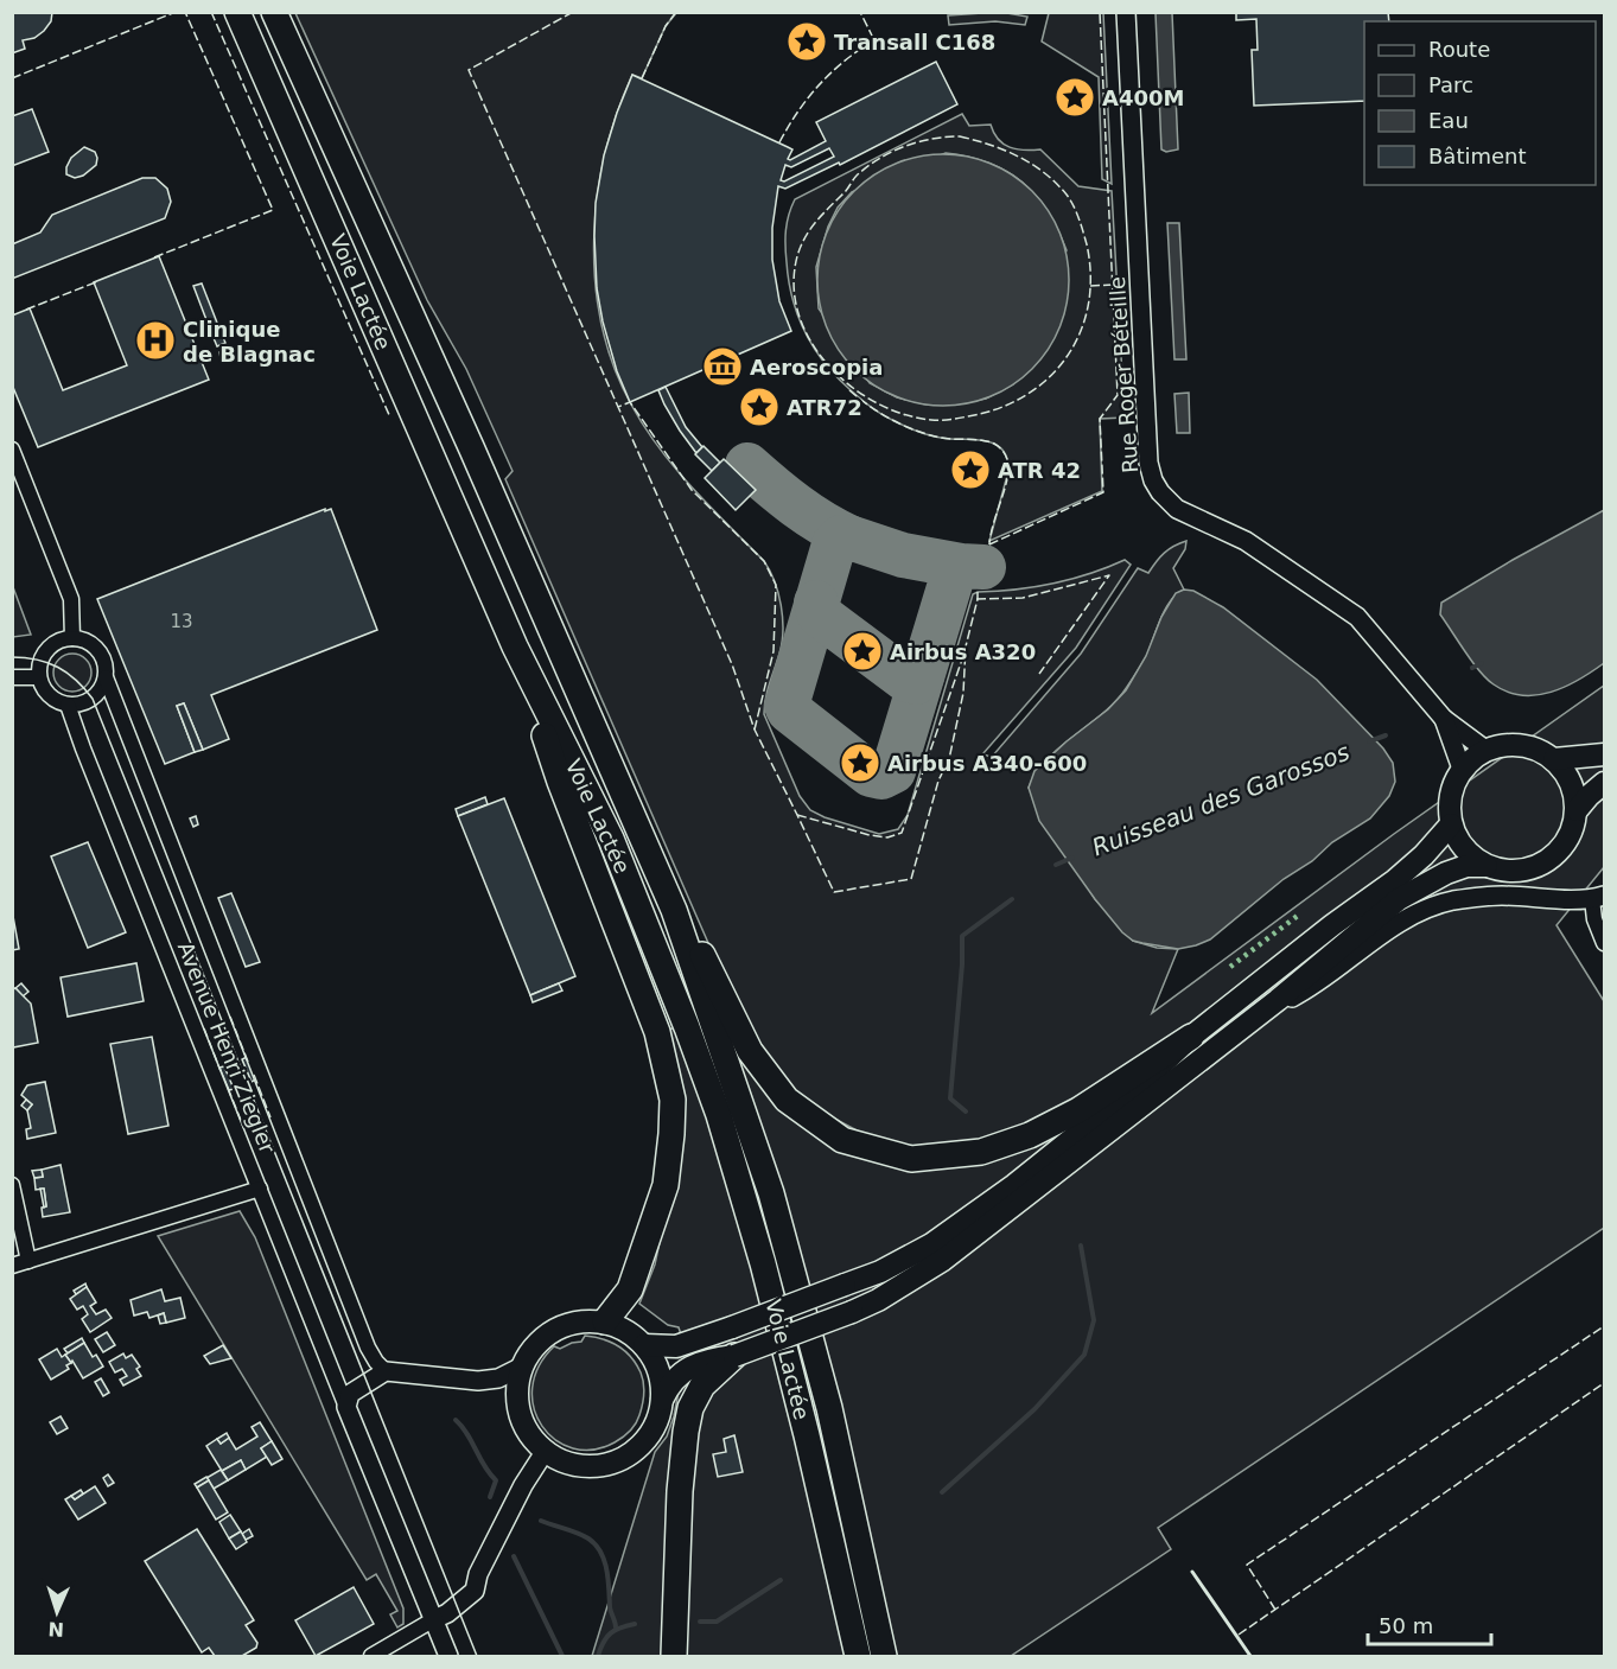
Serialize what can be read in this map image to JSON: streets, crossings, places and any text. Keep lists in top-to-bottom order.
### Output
{
  "streets": {
    "highway": ["Voie Lactée"],
    "street": ["Rue Roger Béteille", "Avenue Henri Ziegler"]
  },
  "water": ["Ruisseau des Garossos"],
  "places": {
    "place": [
      "Transall C168",
      "A400M",
      "ATR72",
      "ATR 42",
      "Airbus A320",
      "Airbus A340-600"
    ],
    "hospital": ["Clinique de Blagnac"],
    "museum": ["Aeroscopia"]
  },
  "house_numbers": ["13"],
  "legend": [
    "Route",
    "Parc",
    "Eau",
    "Bâtiment"
  ],
  "scale_bar": "50 m",
  "north": "bottom"
}
